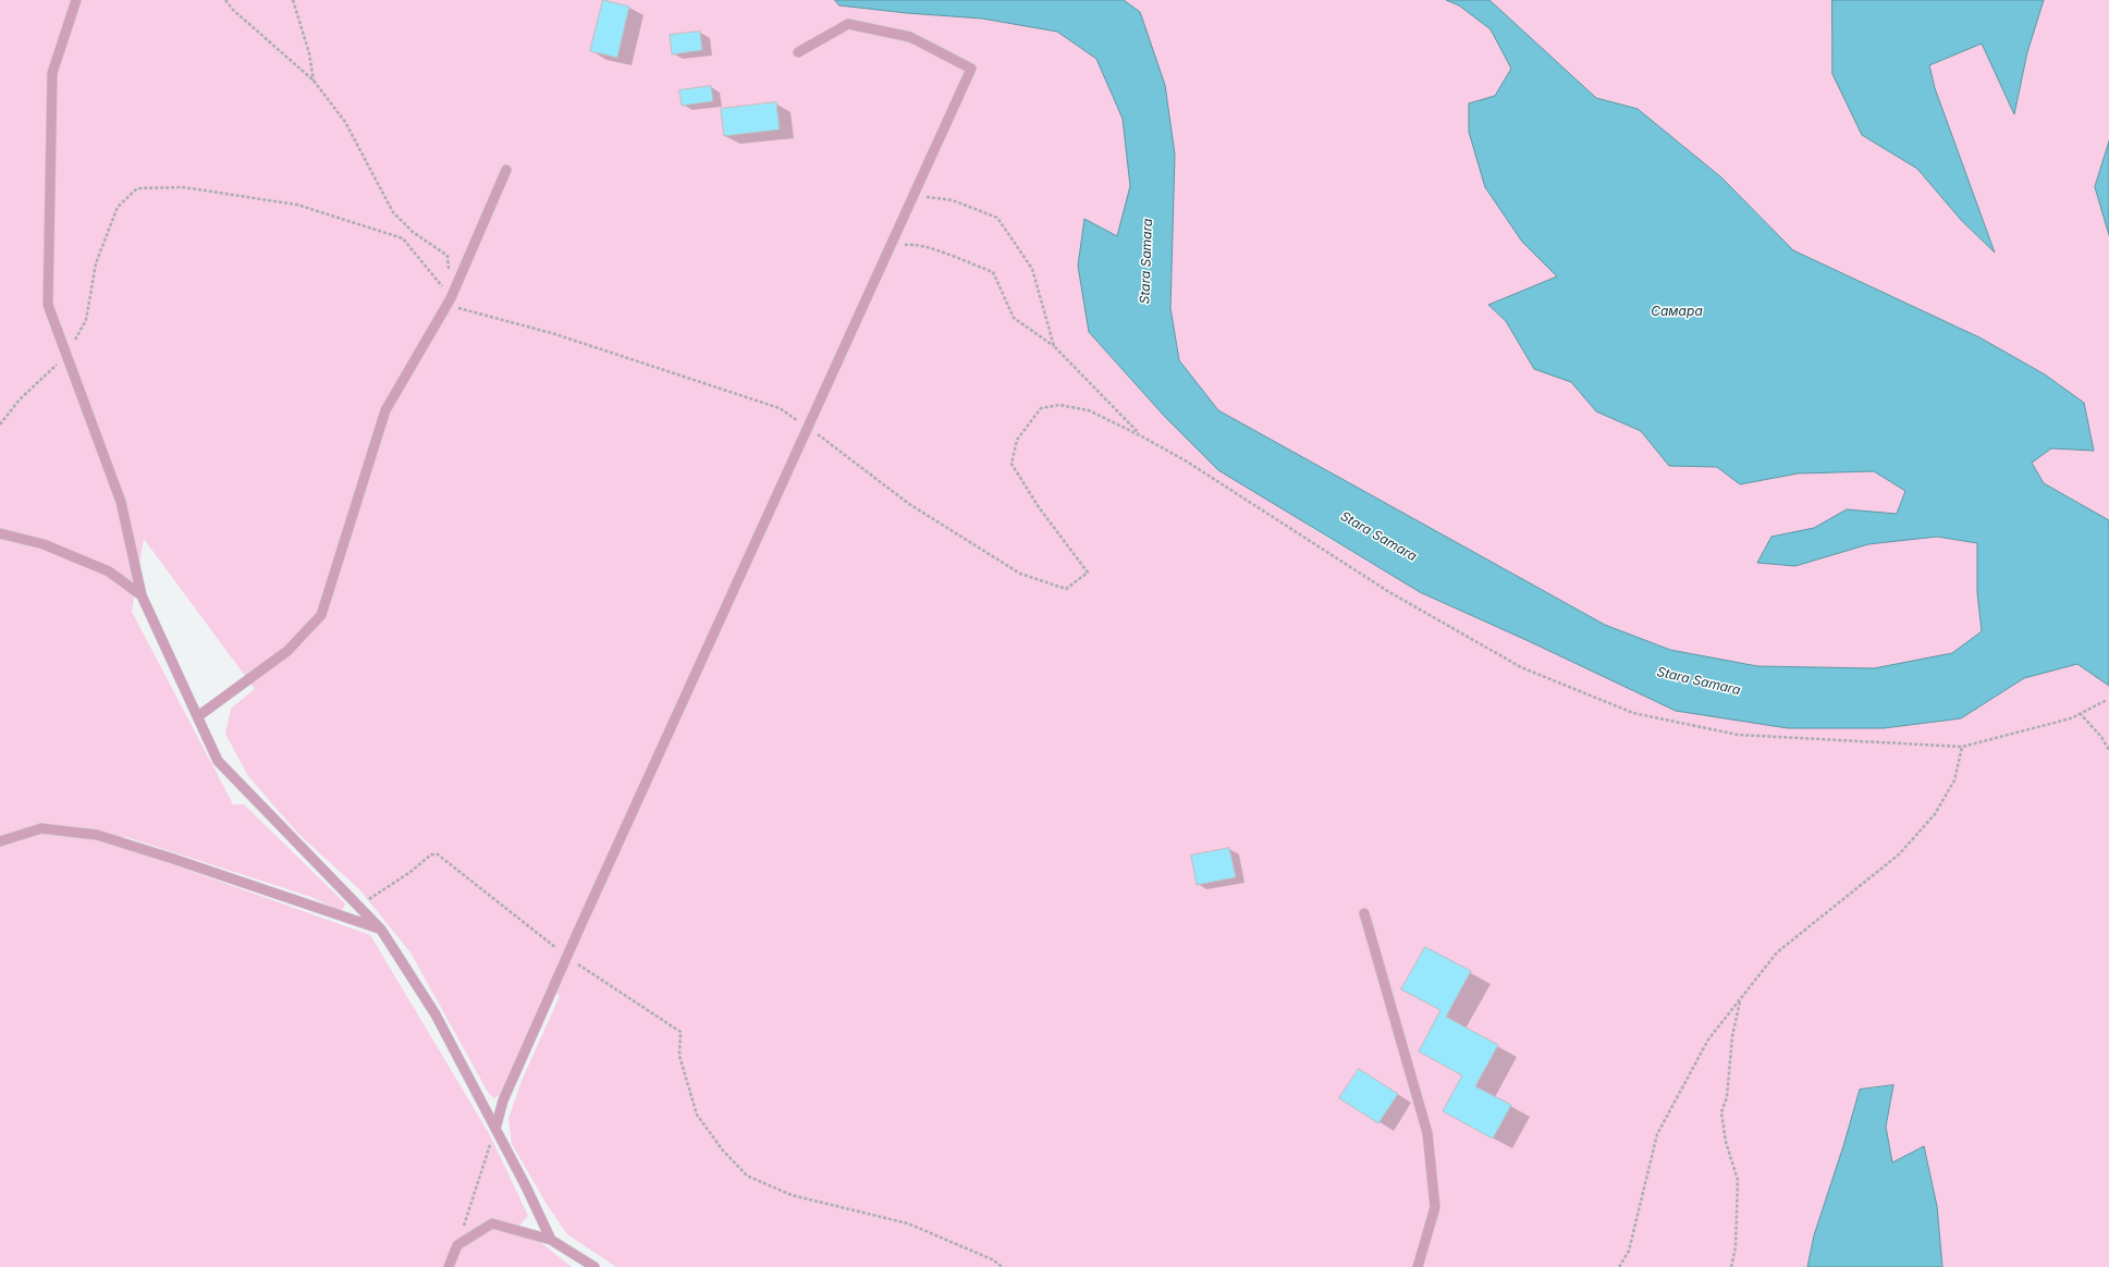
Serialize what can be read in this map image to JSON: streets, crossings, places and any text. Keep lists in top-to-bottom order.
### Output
{
  "water": ["Stara Samara", "Самара"]
}
